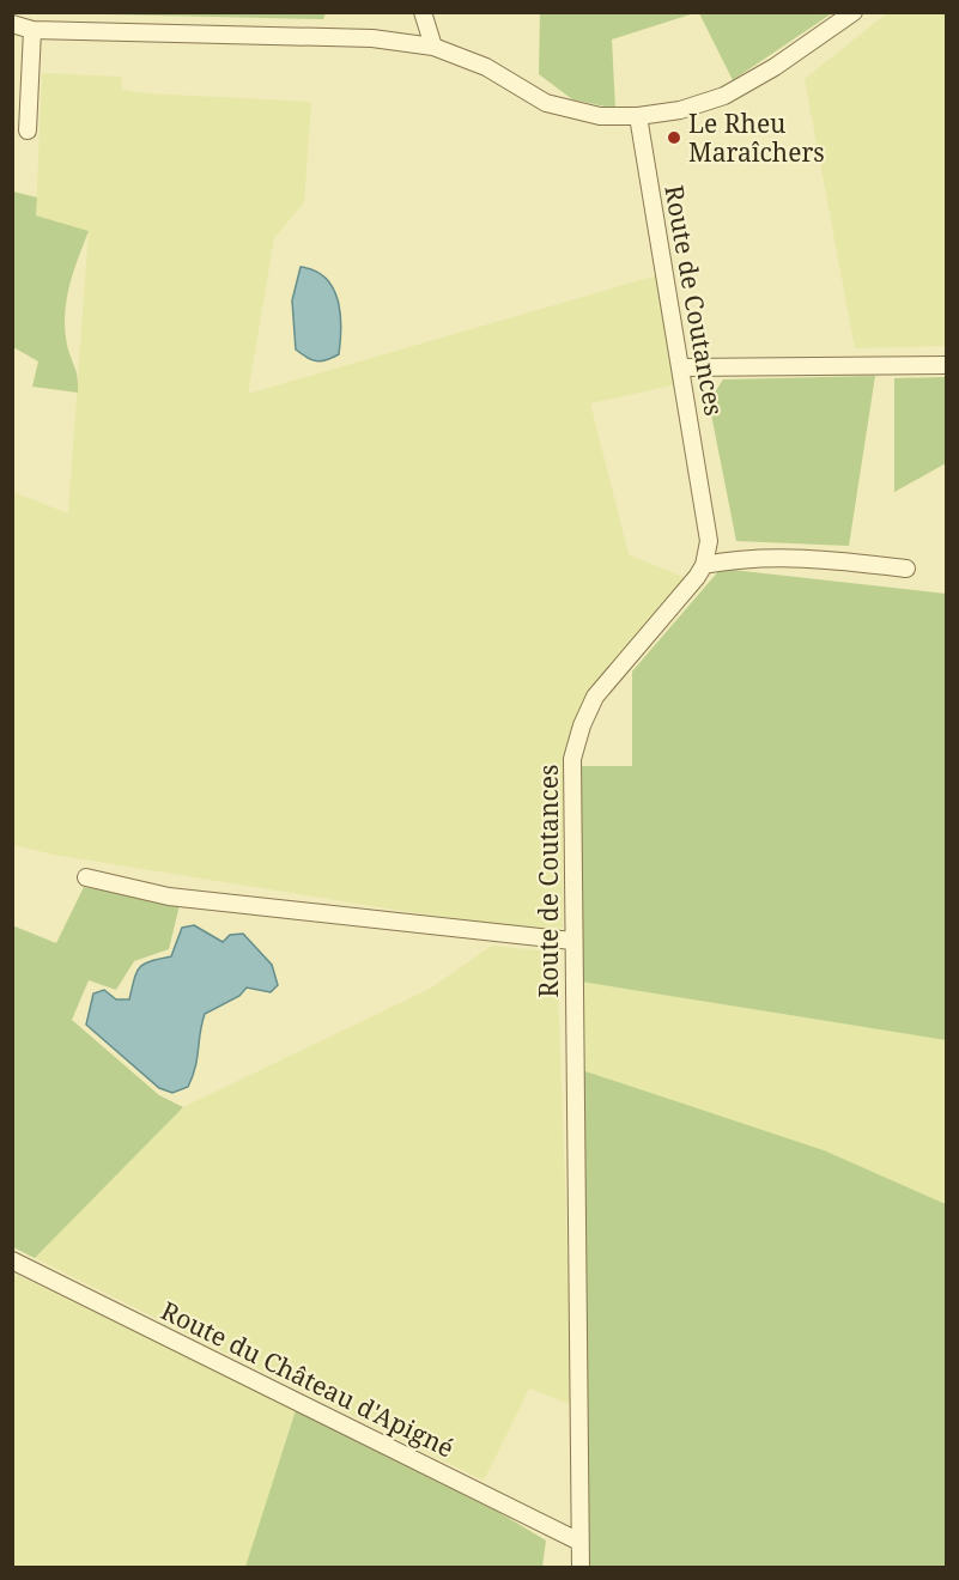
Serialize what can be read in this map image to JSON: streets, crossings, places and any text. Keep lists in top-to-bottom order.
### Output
{
  "streets": {
    "street": ["Route de Coutances", "Route du Château d'Apigné"]
  },
  "crossings": [
    ["Route de Coutances", "Route du Château d'Apigné"]
  ],
  "places": ["Le Rheu Maraîchers"]
}
